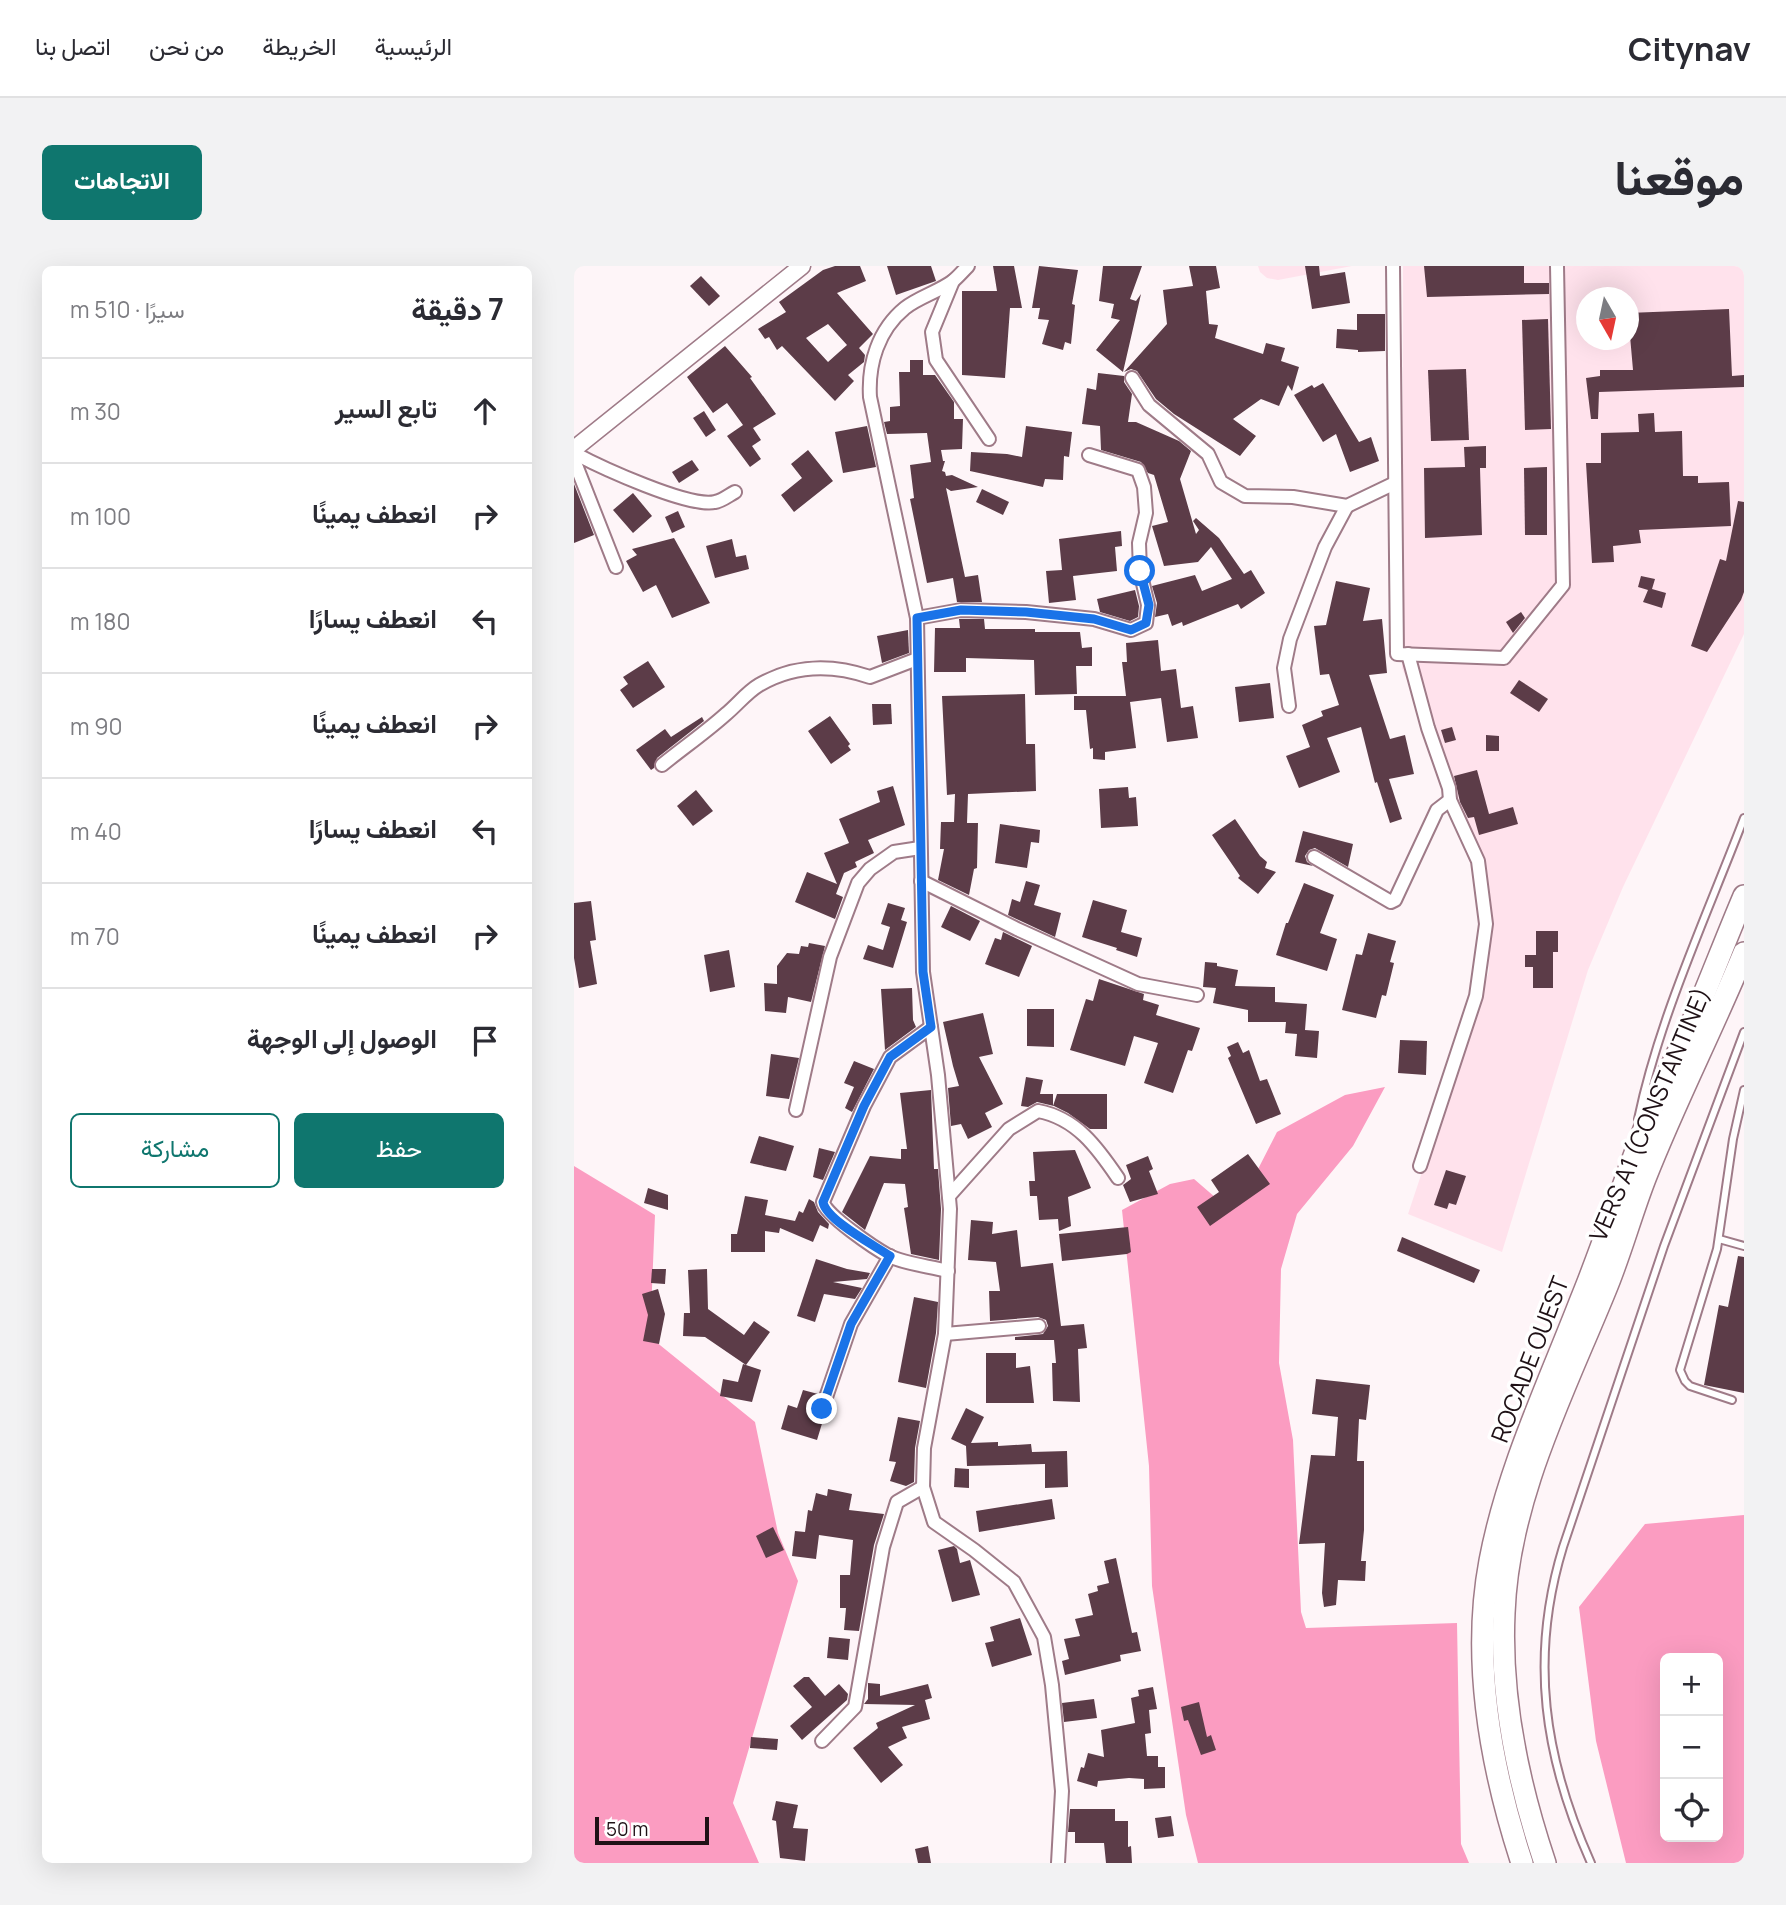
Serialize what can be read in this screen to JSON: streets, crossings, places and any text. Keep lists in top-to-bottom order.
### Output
{
  "streets": {
    "highway": ["VERS A1 (CONSTANTINE)", "ROCADE OUEST"]
  },
  "scale_bar": "50 m",
  "north": "bottom",
  "page": {
    "header": "Citynav",
    "nav": [
      "الرئيسية",
      "الخريطة",
      "من نحن",
      "اتصل بنا"
    ],
    "title": "موقعنا",
    "buttons": [
      "الاتجاهات",
      ["حفظ", "مشاركة"]
    ],
    "heading": ["7 دقيقة", "سيرًا · 510 m"],
    "list": [
      ["تابع السير", "30 m"],
      ["انعطف يمينًا", "100 m"],
      ["انعطف يسارًا", "180 m"],
      ["انعطف يمينًا", "90 m"],
      ["انعطف يسارًا", "40 m"],
      ["انعطف يمينًا", "70 m"],
      "الوصول إلى الوجهة"
    ],
    "map_buttons": ["+", "−"],
    "scale": "50 m"
  }
}
